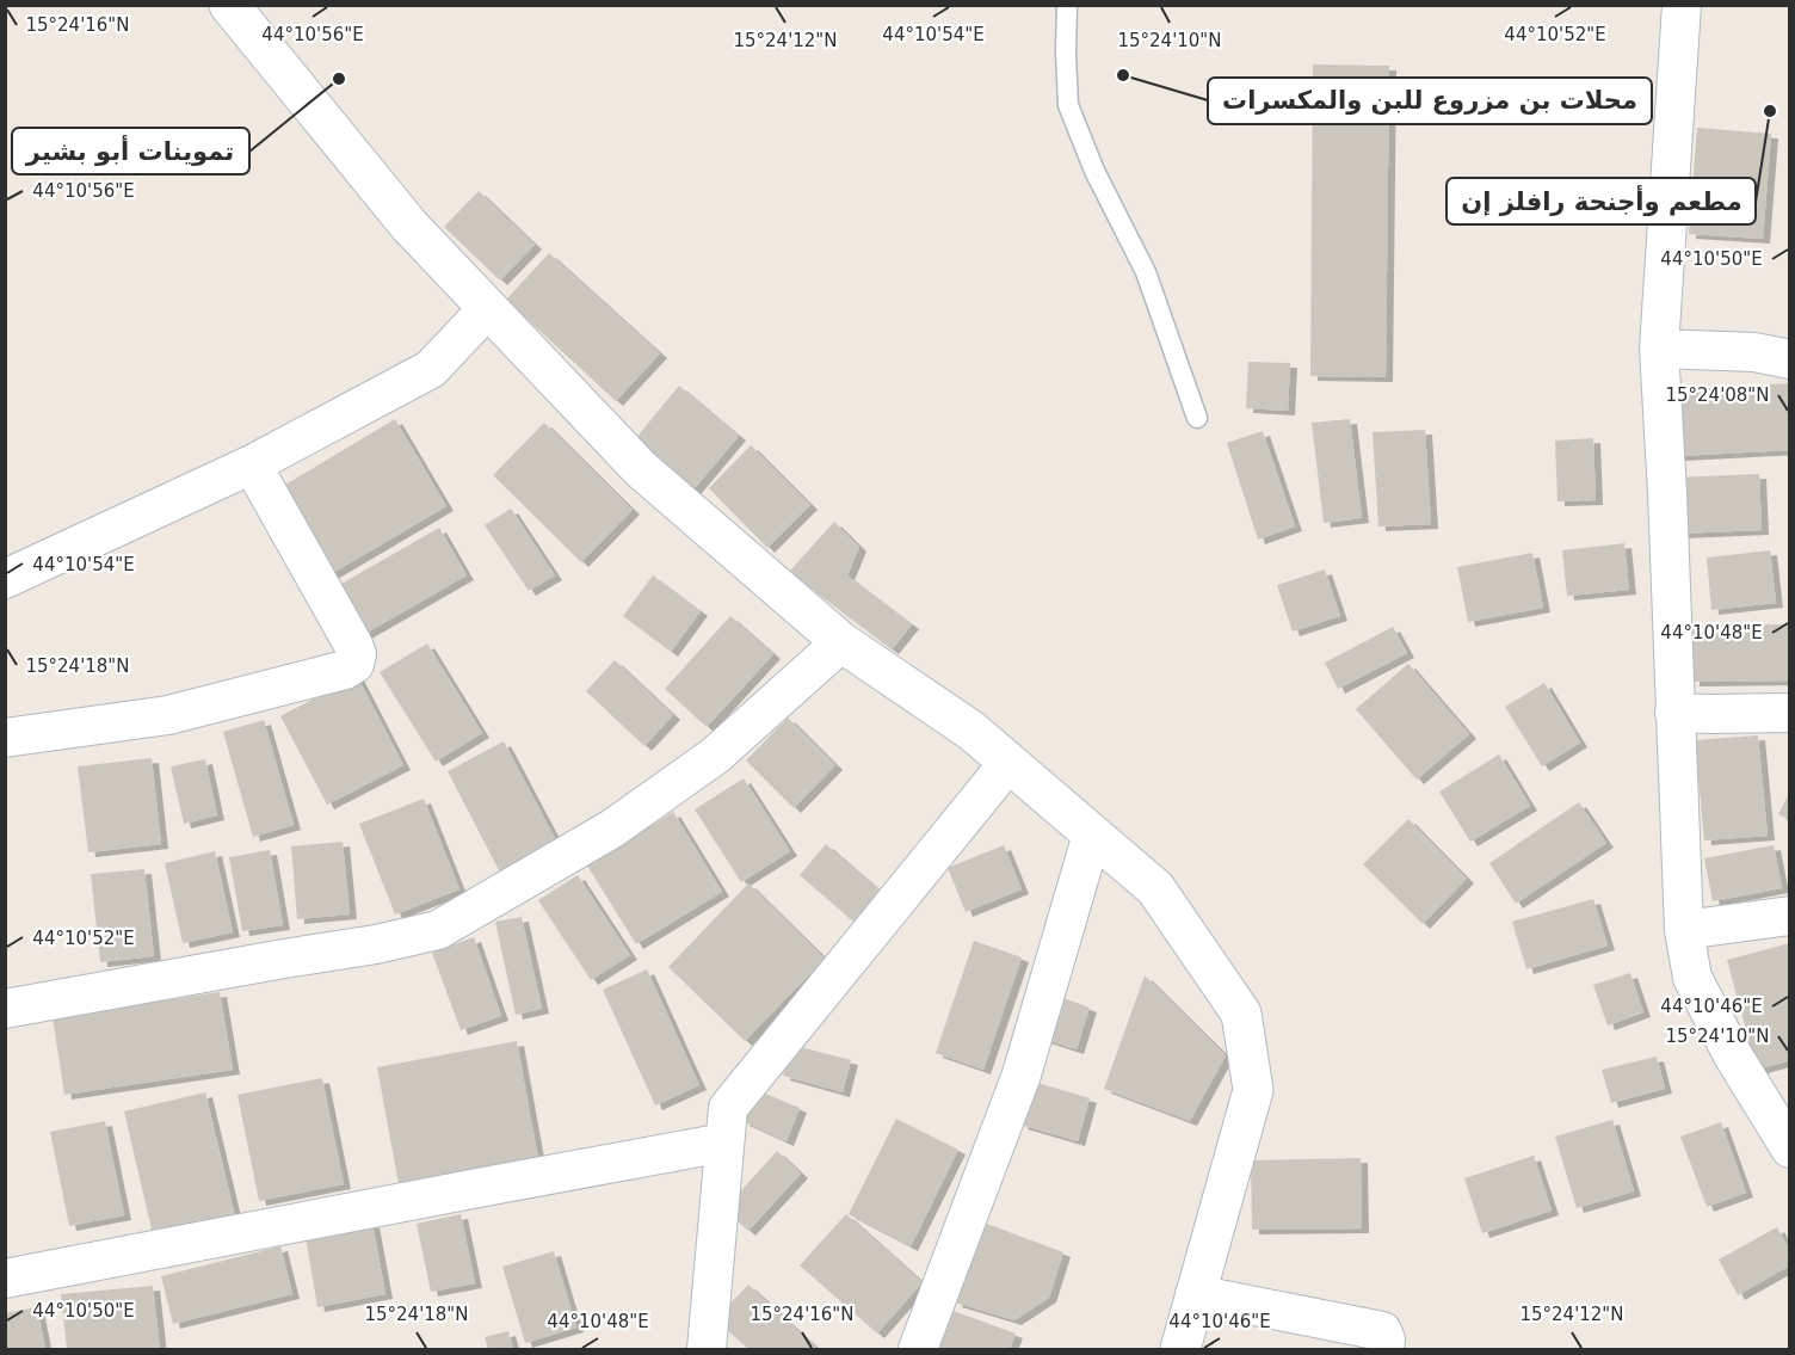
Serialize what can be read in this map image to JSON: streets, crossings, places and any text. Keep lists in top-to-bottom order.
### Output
{
  "places": ["محلات بن مزروع للبن والمكسرات", "تموينات أبو بشير", "مطعم وأجنحة رافلز إن"],
  "coordinates": [
    "15°24'16\"N",
    "44°10'52\"E",
    "44°10'56\"E",
    "44°10'54\"E",
    "15°24'12\"N",
    "15°24'10\"N",
    "44°10'50\"E",
    "15°24'08\"N",
    "44°10'48\"E",
    "15°24'18\"N",
    "44°10'46\"E"
  ]
}
